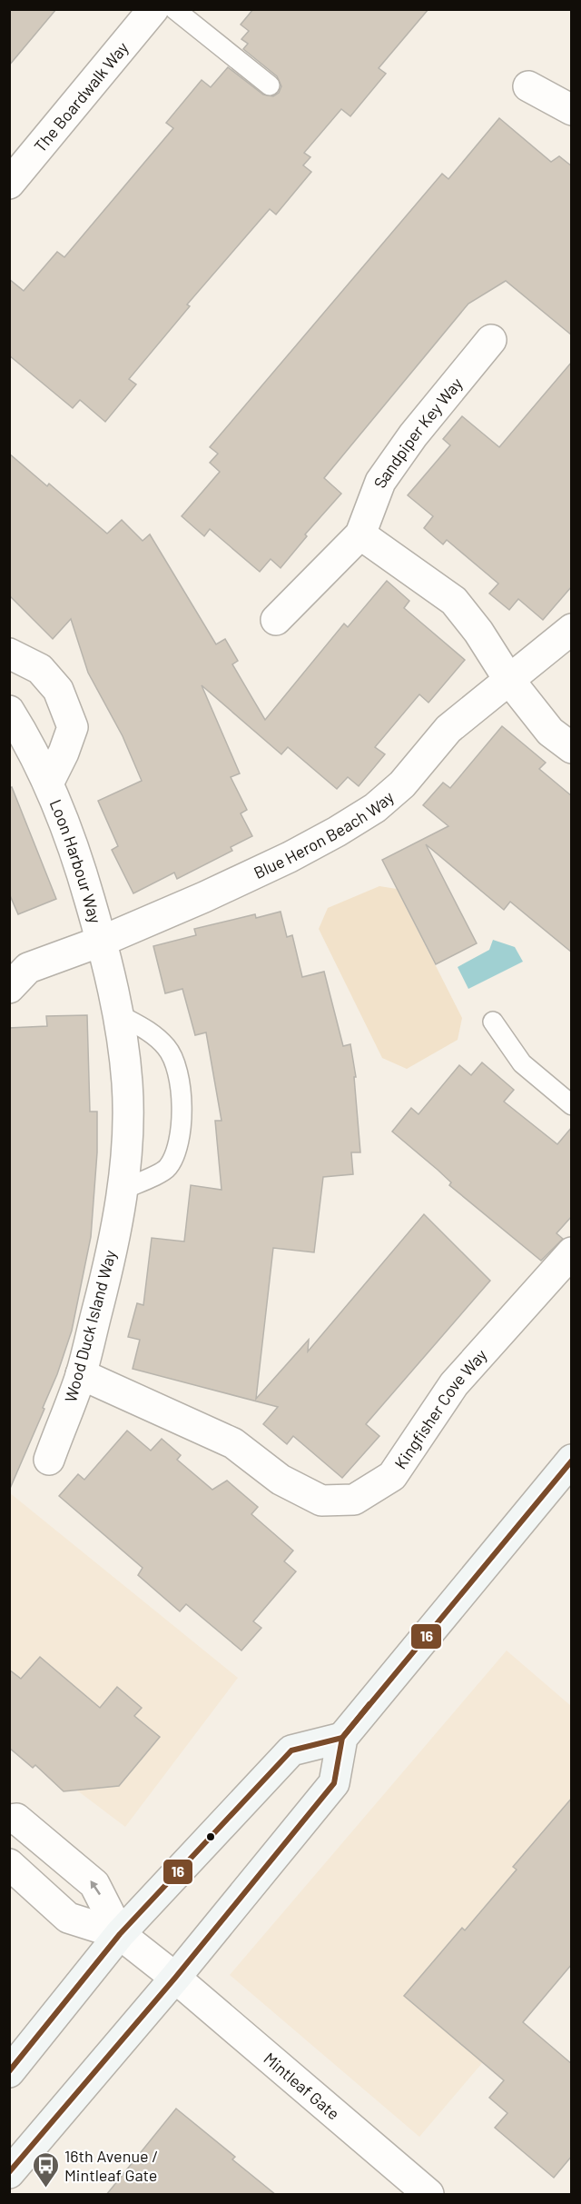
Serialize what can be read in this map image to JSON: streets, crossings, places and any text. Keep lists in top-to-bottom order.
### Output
{
  "streets": {
    "street": [
      "The Boardwalk Way",
      "Sandpiper Key Way",
      "Blue Heron Beach Way",
      "Loon Harbour Way",
      "Wood Duck Island Way",
      "Kingfisher Cove Way",
      "Mintleaf Gate"
    ]
  },
  "crossings": [
    ["Blue Heron Beach Way", "Loon Harbour Way"],
    ["Blue Heron Beach Way", "Wood Duck Island Way"],
    ["Loon Harbour Way", "Wood Duck Island Way"],
    ["Wood Duck Island Way", "Kingfisher Cove Way"]
  ],
  "places": {
    "bus stop": ["16th Avenue / Mintleaf Gate"]
  },
  "lines": ["transit line 16"]
}
